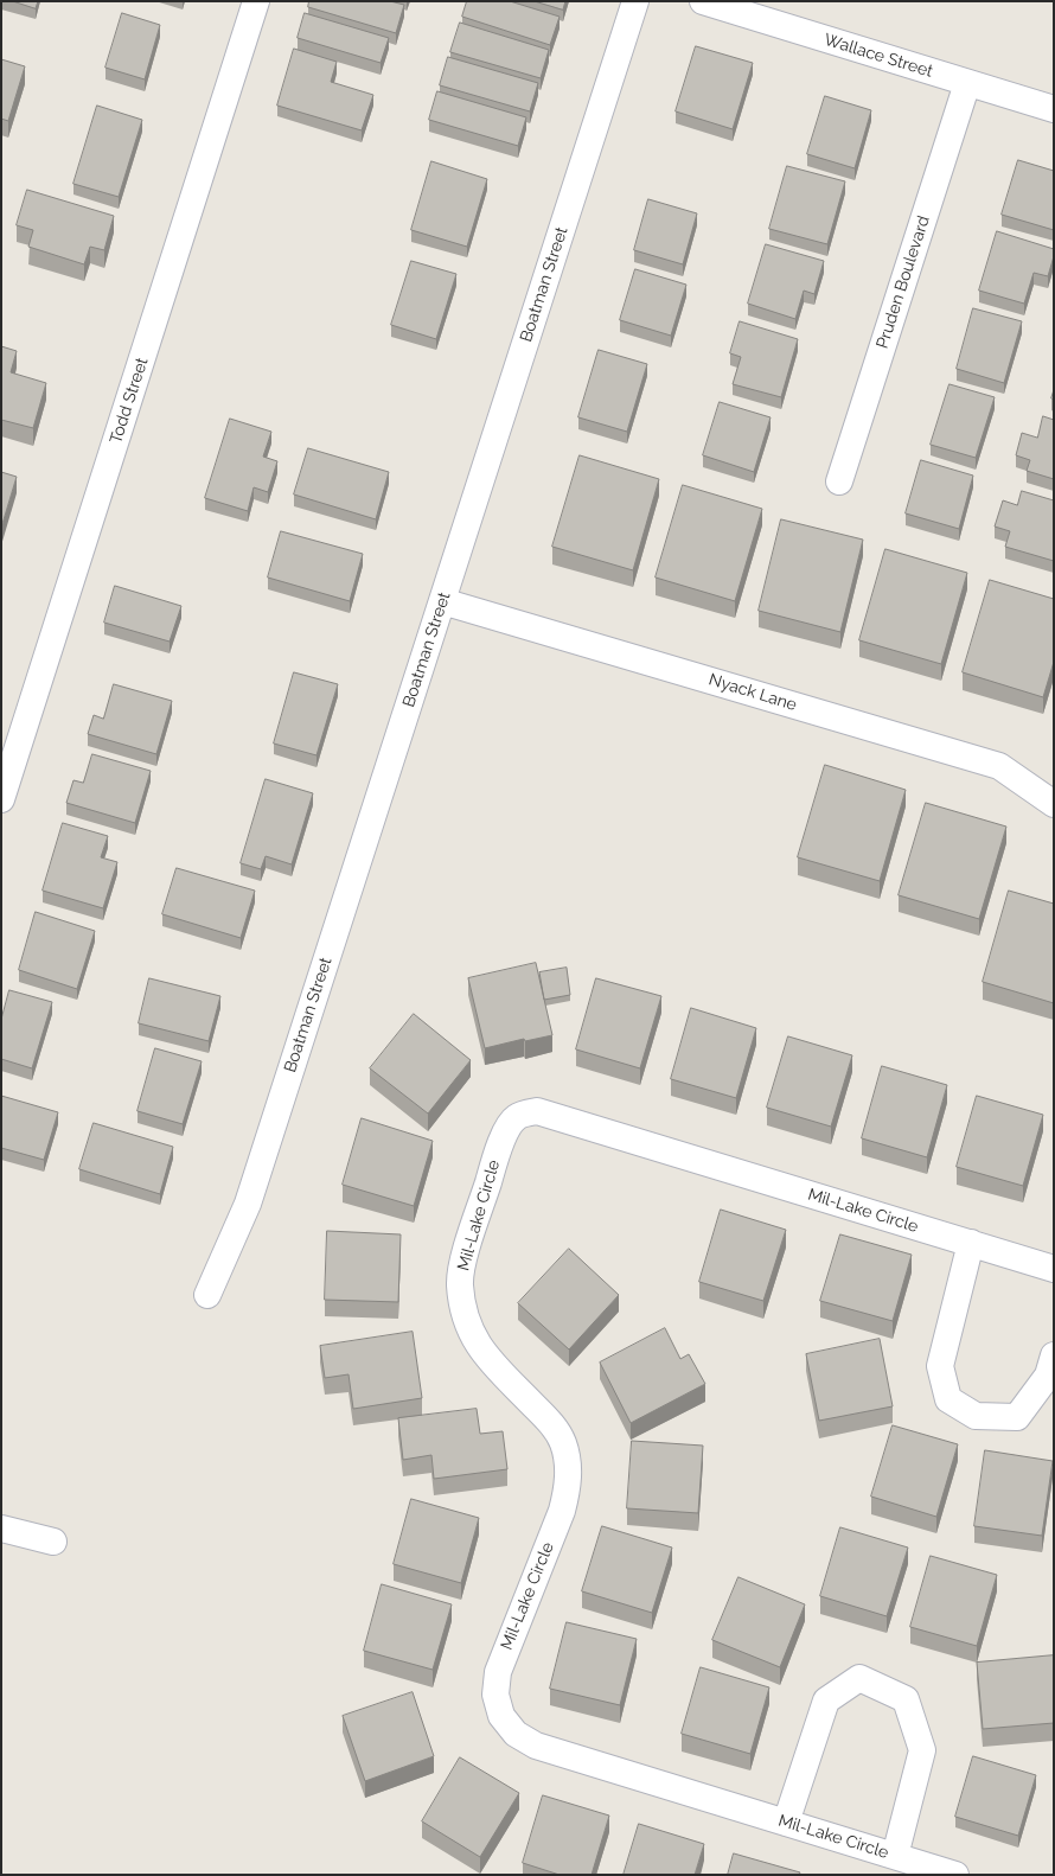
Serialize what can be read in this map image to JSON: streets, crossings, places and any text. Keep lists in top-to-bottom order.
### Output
{
  "streets": {
    "street": [
      "Wallace Street",
      "Pruden Boulevard",
      "Boatman Street",
      "Todd Street",
      "Nyack Lane",
      "Mil-Lake Circle"
    ]
  },
  "crossings": [
    ["Wallace Street", "Pruden Boulevard"],
    ["Boatman Street", "Nyack Lane"]
  ]
}
